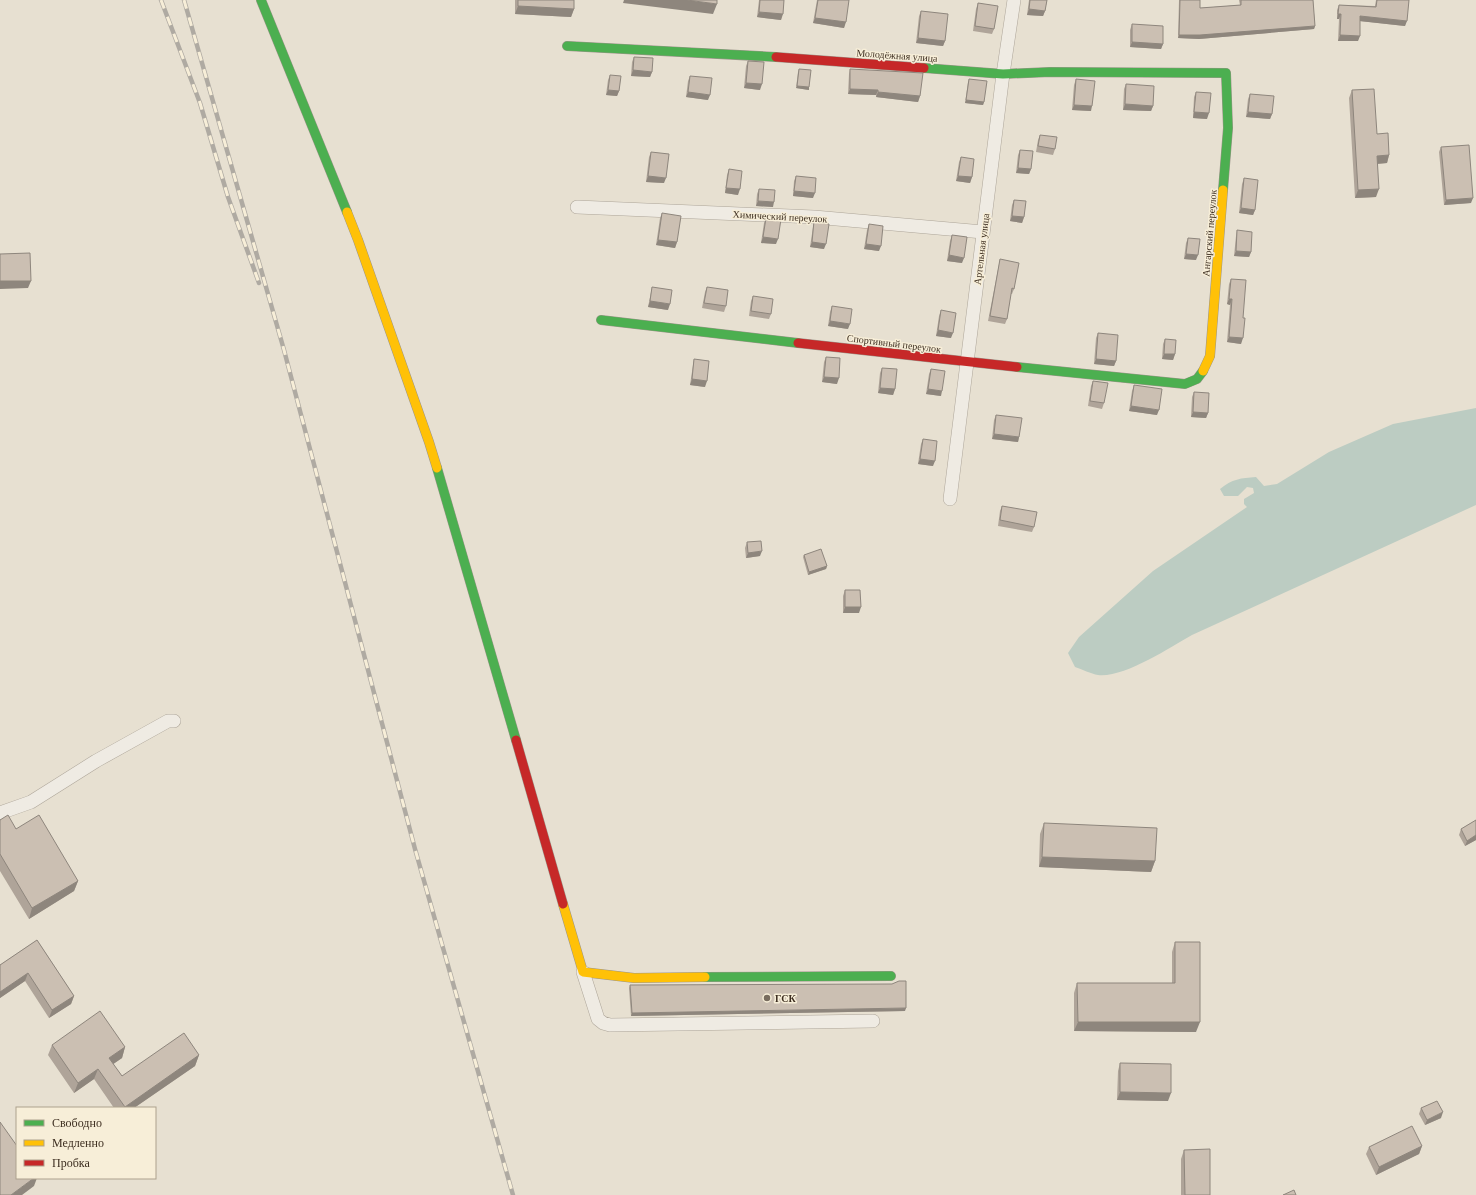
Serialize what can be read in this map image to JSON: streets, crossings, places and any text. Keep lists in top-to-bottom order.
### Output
{
  "streets": {
    "street": [
      "Молодёжная улица",
      "Химический переулок",
      "Ангарский переулок",
      "Артельная улица",
      "Спортивный переулок"
    ]
  },
  "crossings": [
    ["Молодёжная улица", "Ангарский переулок"],
    ["Молодёжная улица", "Артельная улица"],
    ["Химический переулок", "Артельная улица"],
    ["Ангарский переулок", "Спортивный переулок"],
    ["Артельная улица", "Спортивный переулок"]
  ],
  "places": ["ГСК"],
  "legend": ["Свободно", "Медленно", "Пробка"]
}
